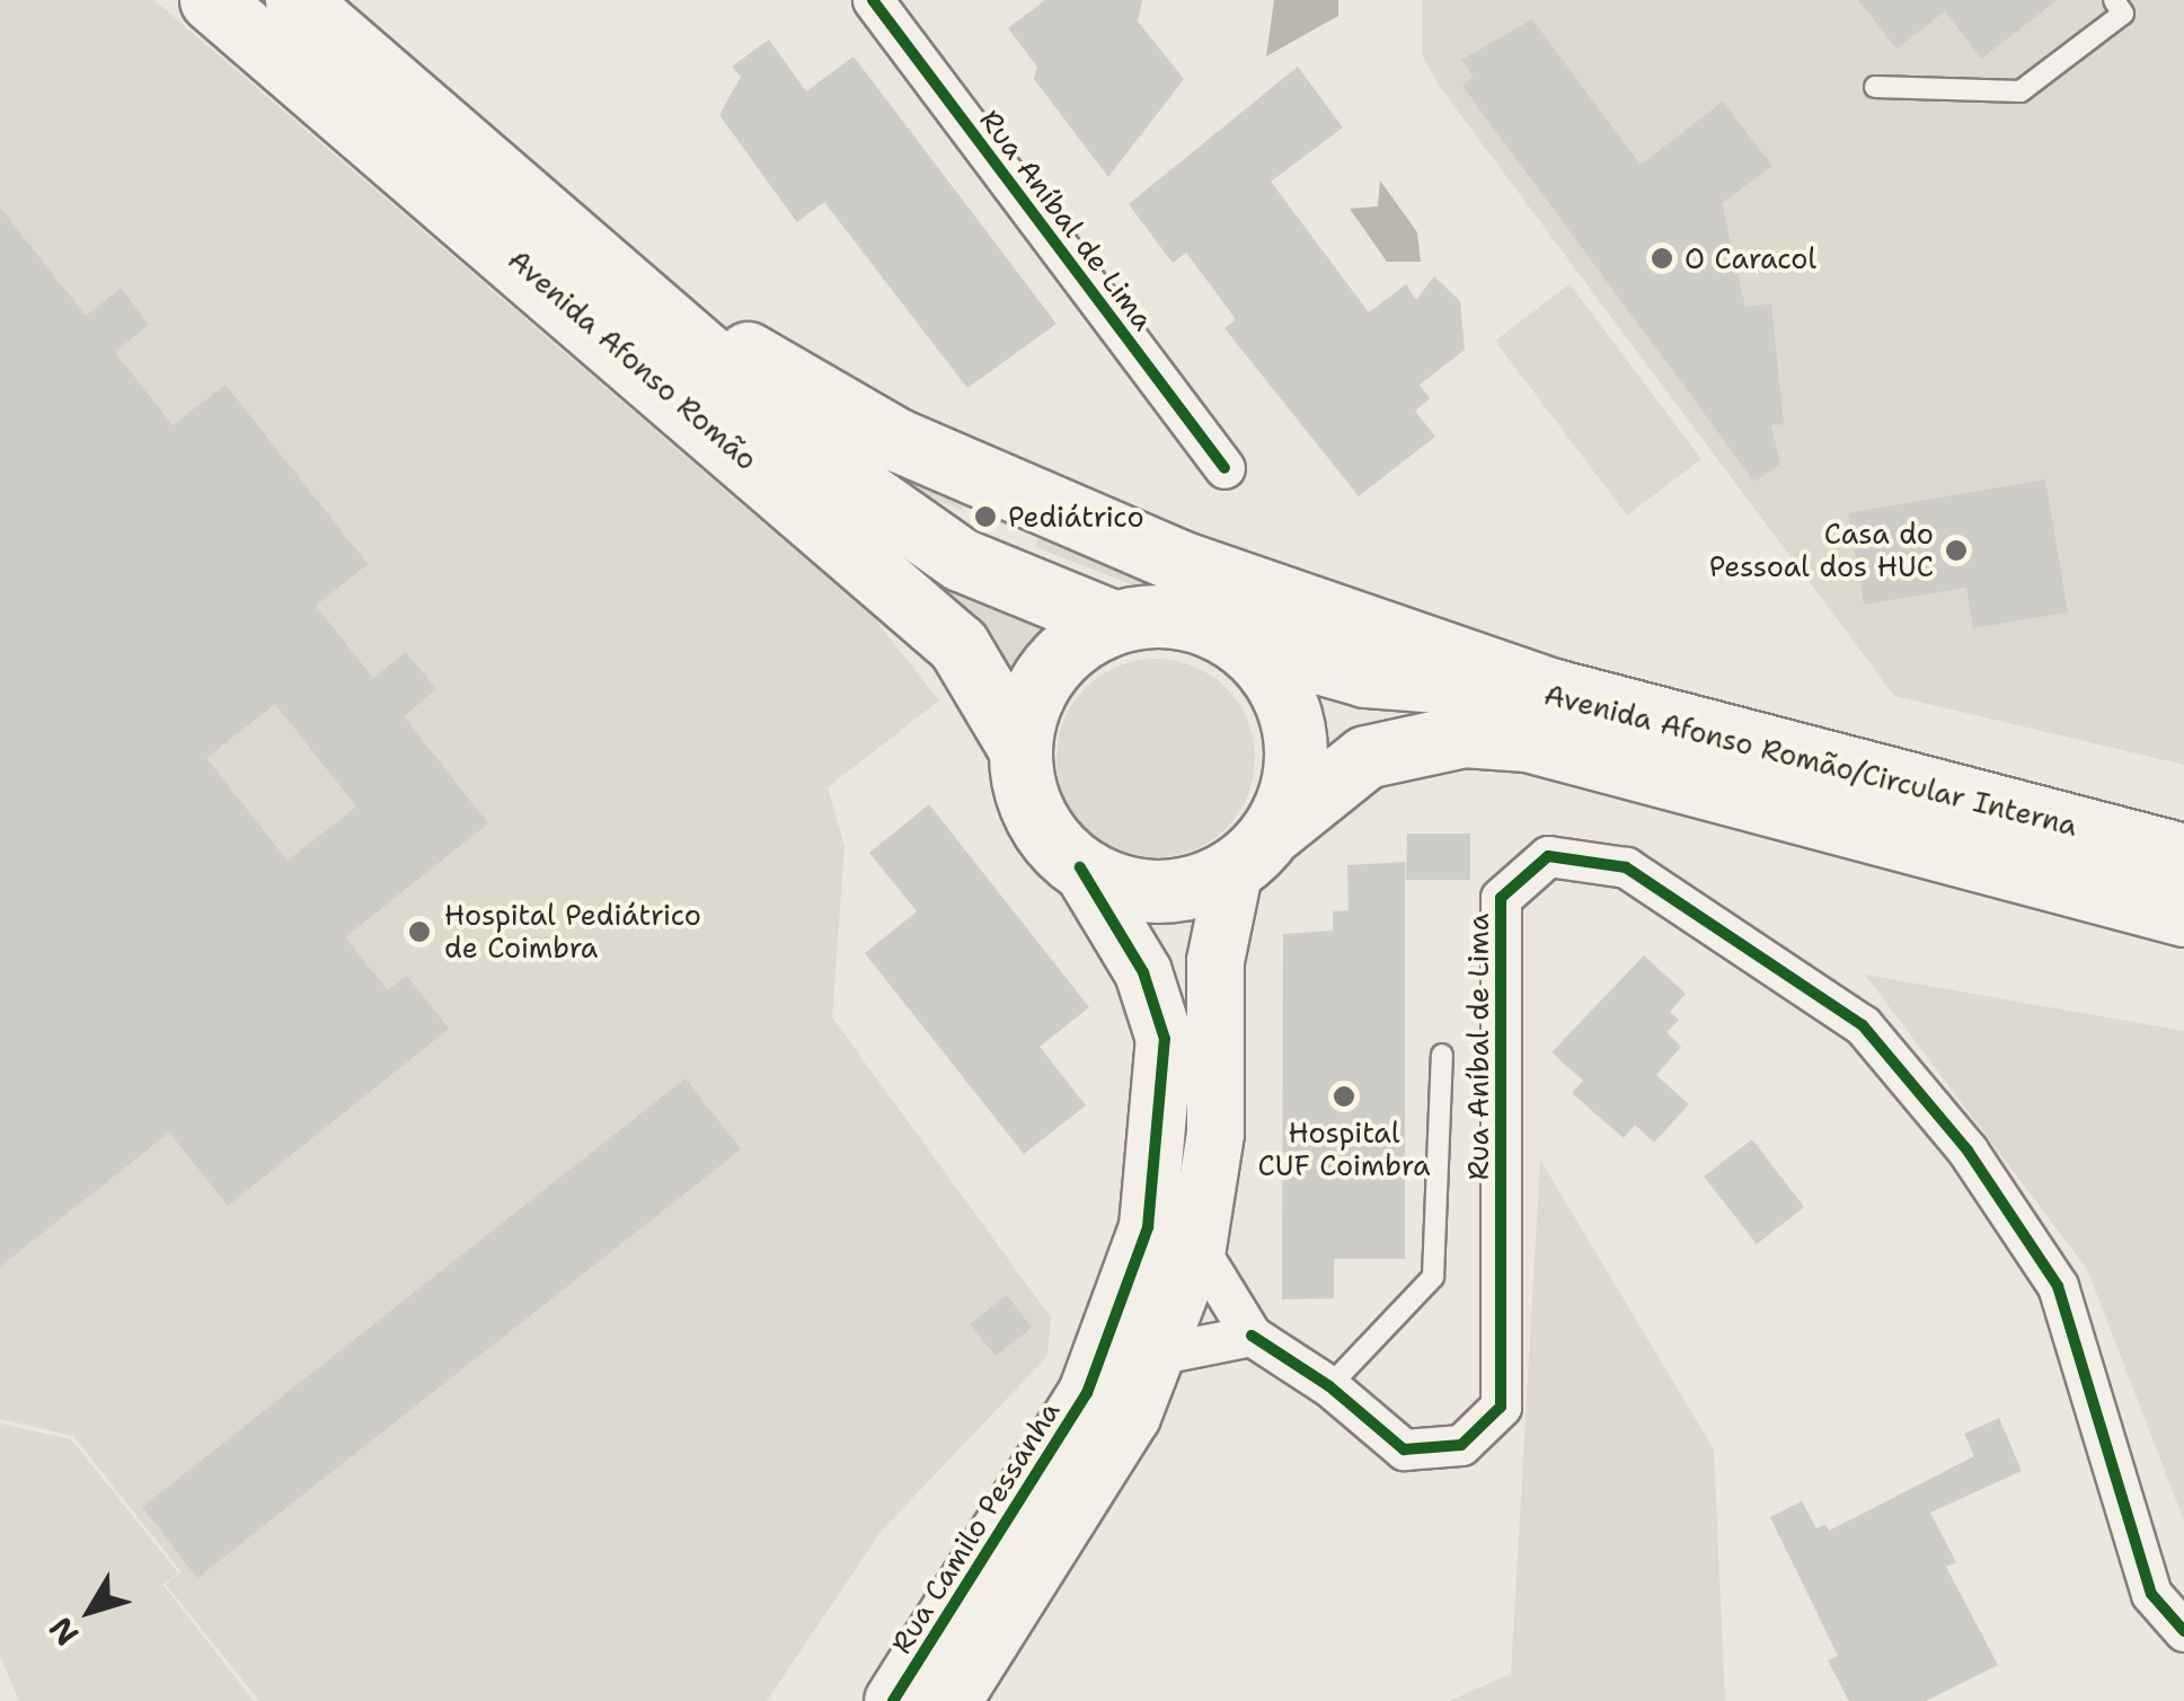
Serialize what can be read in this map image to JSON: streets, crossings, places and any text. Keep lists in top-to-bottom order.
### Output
{
  "streets": {
    "main road": ["Avenida Afonso Romão", "Avenida Afonso Romão/Circular Interna"],
    "street": ["Rua Aníbal de Lima", "Rua Camilo Pessanha"]
  },
  "crossings": [
    ["Avenida Afonso Romão", "Avenida Afonso Romão/Circular Interna"],
    ["Avenida Afonso Romão", "Rua Camilo Pessanha"],
    ["Avenida Afonso Romão/Circular Interna", "Rua Camilo Pessanha"]
  ],
  "places": [
    "O Caracol",
    "Pediátrico",
    "Casa do Pessoal dos HUC",
    "Hospital Pediátrico de Coimbra",
    "Hospital CUF Coimbra"
  ],
  "north": "bottom left"
}
